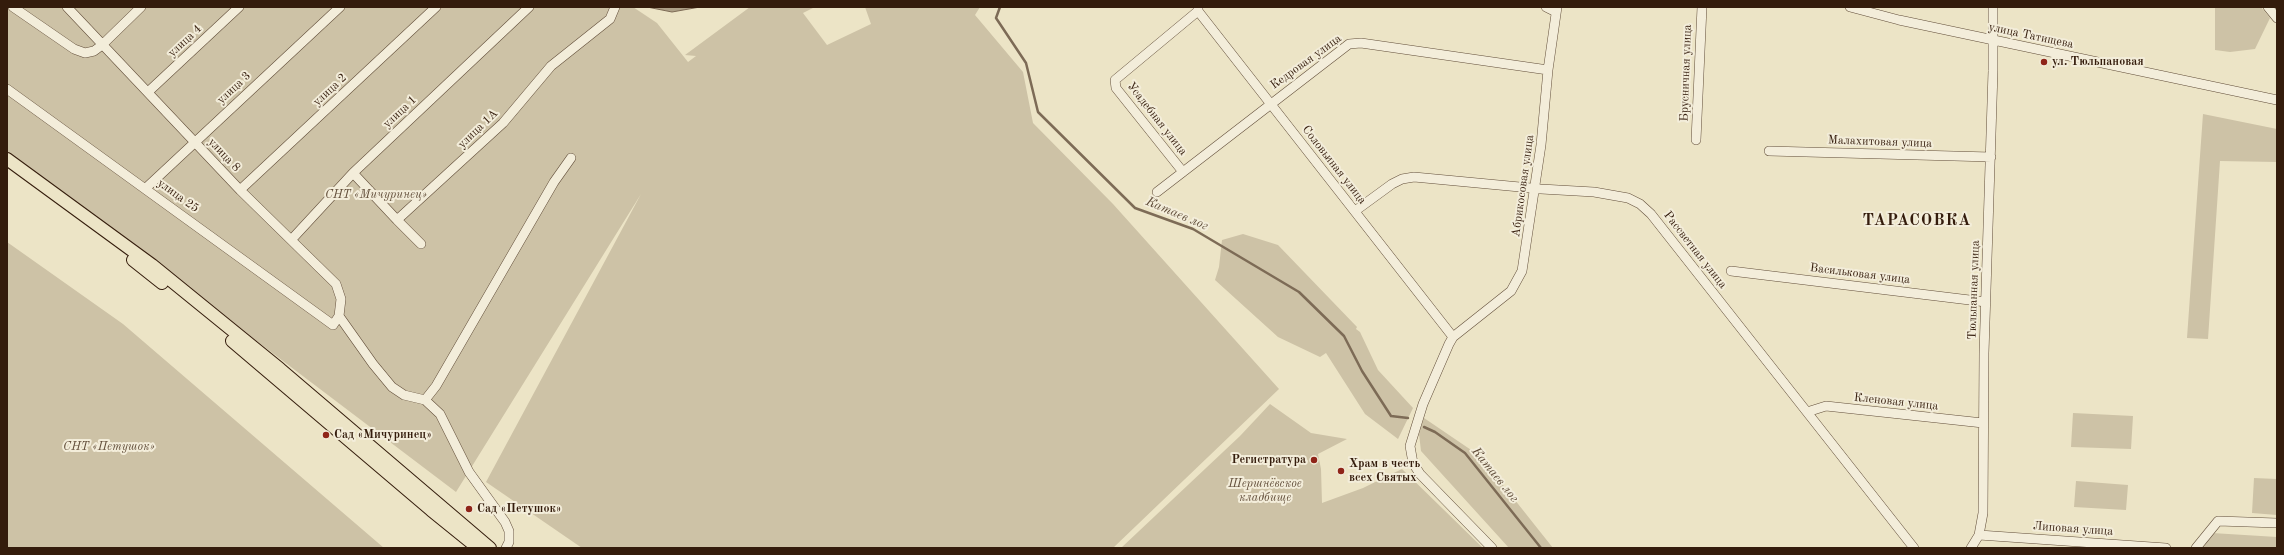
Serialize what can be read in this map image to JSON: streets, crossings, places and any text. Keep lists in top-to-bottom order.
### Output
{
  "streets": {
    "street": [
      "улица Татищева",
      "улица 4",
      "Кедровая улица",
      "Брусничная улица",
      "улица 3",
      "улица 2",
      "улица 1",
      "Усадебная улица",
      "улица 1А",
      "Малахитовая улица",
      "улица 8",
      "Соловьиная улица",
      "Абрикосовая улица",
      "улица 25",
      "Рассветная улица",
      "Васильковая улица",
      "Тюльпанная улица",
      "Кленовая улица",
      "Липовая улица"
    ]
  },
  "crossings": [
    ["улица Татищева", "Тюльпанная улица"],
    ["улица 4", "улица 8"],
    ["Кедровая улица", "Усадебная улица"],
    ["Кедровая улица", "Соловьиная улица"],
    ["Кедровая улица", "Абрикосовая улица"],
    ["улица 3", "улица 8"],
    ["улица 3", "улица 25"],
    ["улица 2", "улица 8"],
    ["улица 1", "улица 8"],
    ["Усадебная улица", "Соловьиная улица"],
    ["Малахитовая улица", "Тюльпанная улица"],
    ["улица 8", "улица 25"],
    ["Соловьиная улица", "Абрикосовая улица"],
    ["Соловьиная улица", "Рассветная улица"],
    ["Абрикосовая улица", "Рассветная улица"],
    ["Рассветная улица", "Кленовая улица"],
    ["Васильковая улица", "Тюльпанная улица"],
    ["Тюльпанная улица", "Кленовая улица"],
    ["Тюльпанная улица", "Липовая улица"]
  ],
  "districts": ["ТАРАСОВКА"],
  "water": ["Катаев лог"],
  "parks": ["СНТ «Мичуринец»", "СНТ «Петушок»", "Шершнёвское кладбище"],
  "places": [
    "ул. Тюльпановая",
    "Сад «Мичуринец»",
    "Регистратура",
    "Храм в честь всех Святых",
    "Сад «Петушок»"
  ]
}
